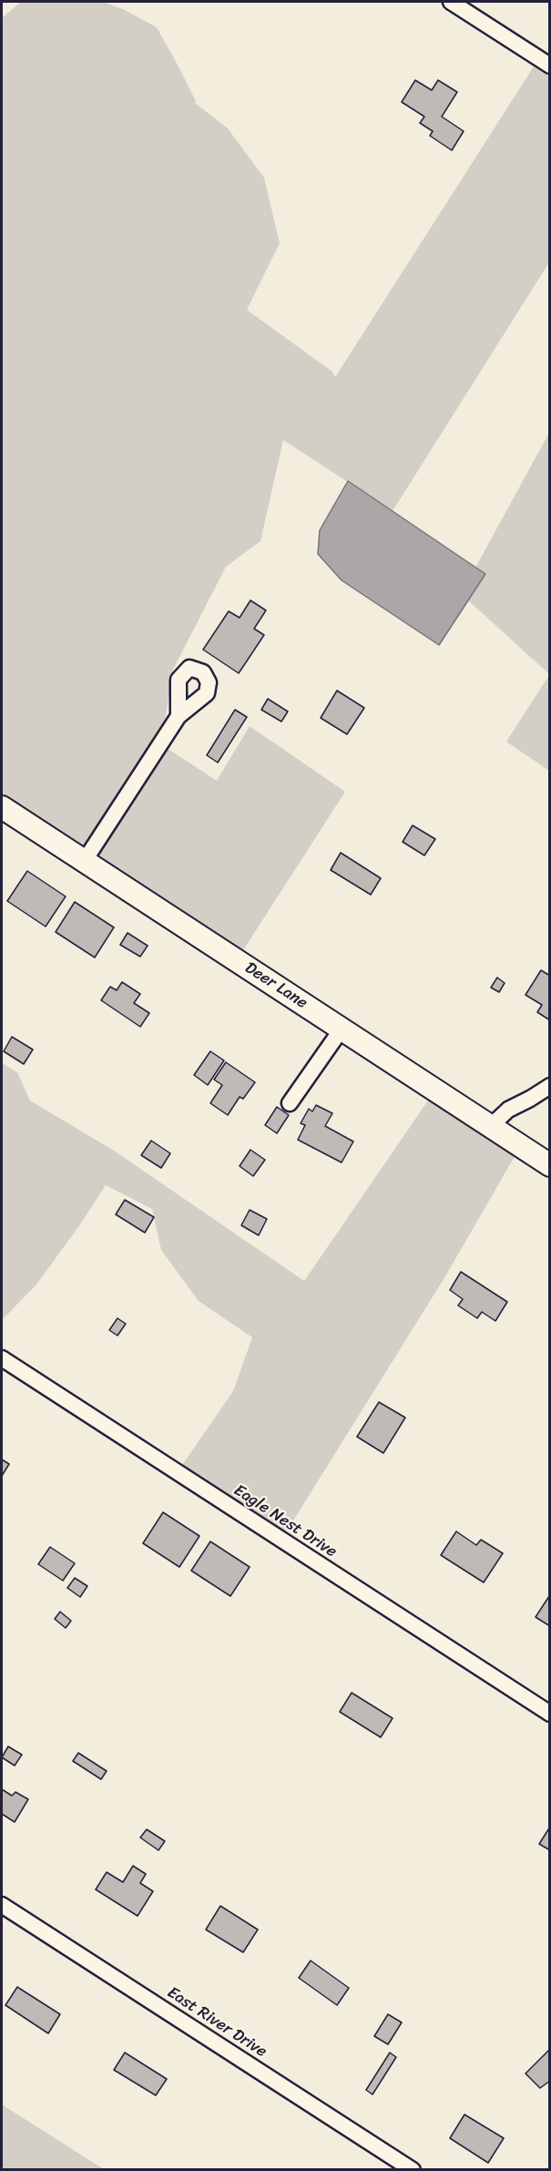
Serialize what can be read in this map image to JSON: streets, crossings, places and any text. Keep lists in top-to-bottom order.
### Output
{
  "streets": {
    "street": ["Deer Lane", "Eagle Nest Drive", "East River Drive"]
  }
}
